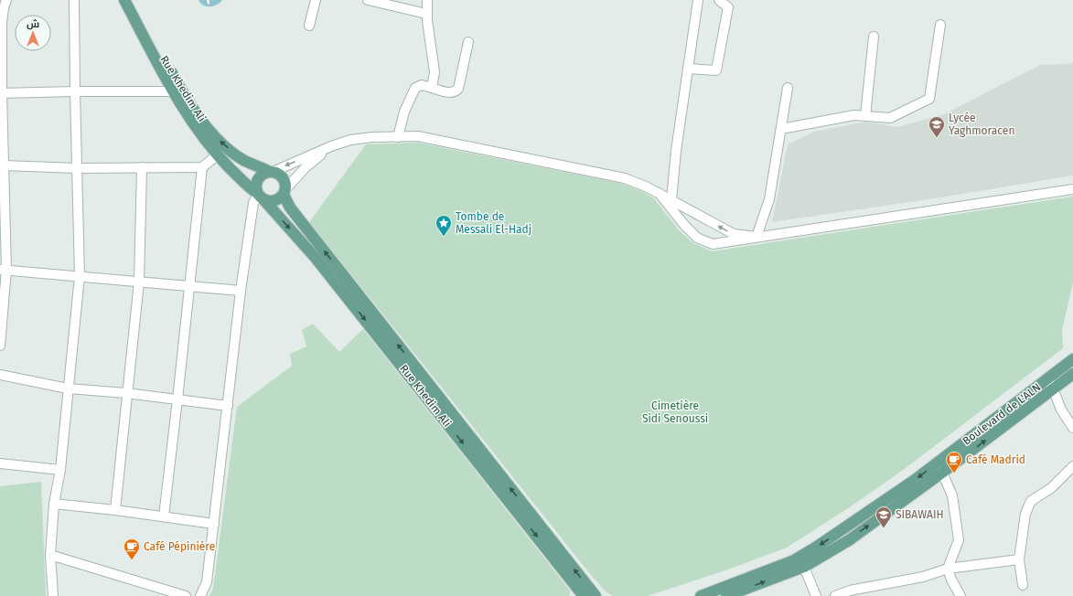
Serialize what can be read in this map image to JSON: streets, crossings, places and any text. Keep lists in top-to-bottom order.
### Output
{
  "streets": {
    "main road": ["Rue Khedim Ali", "Boulevard de L'ALN"]
  },
  "parks": ["Cimetière Sidi Senoussi"],
  "places": {
    "school or university": ["Lycée Yaghmoracen", "SIBAWAIH"],
    "place": ["Tombe de Messali El-Hadj"],
    "cafe": ["Café Madrid", "Café Pépiniére"]
  },
  "north": "top"
}
